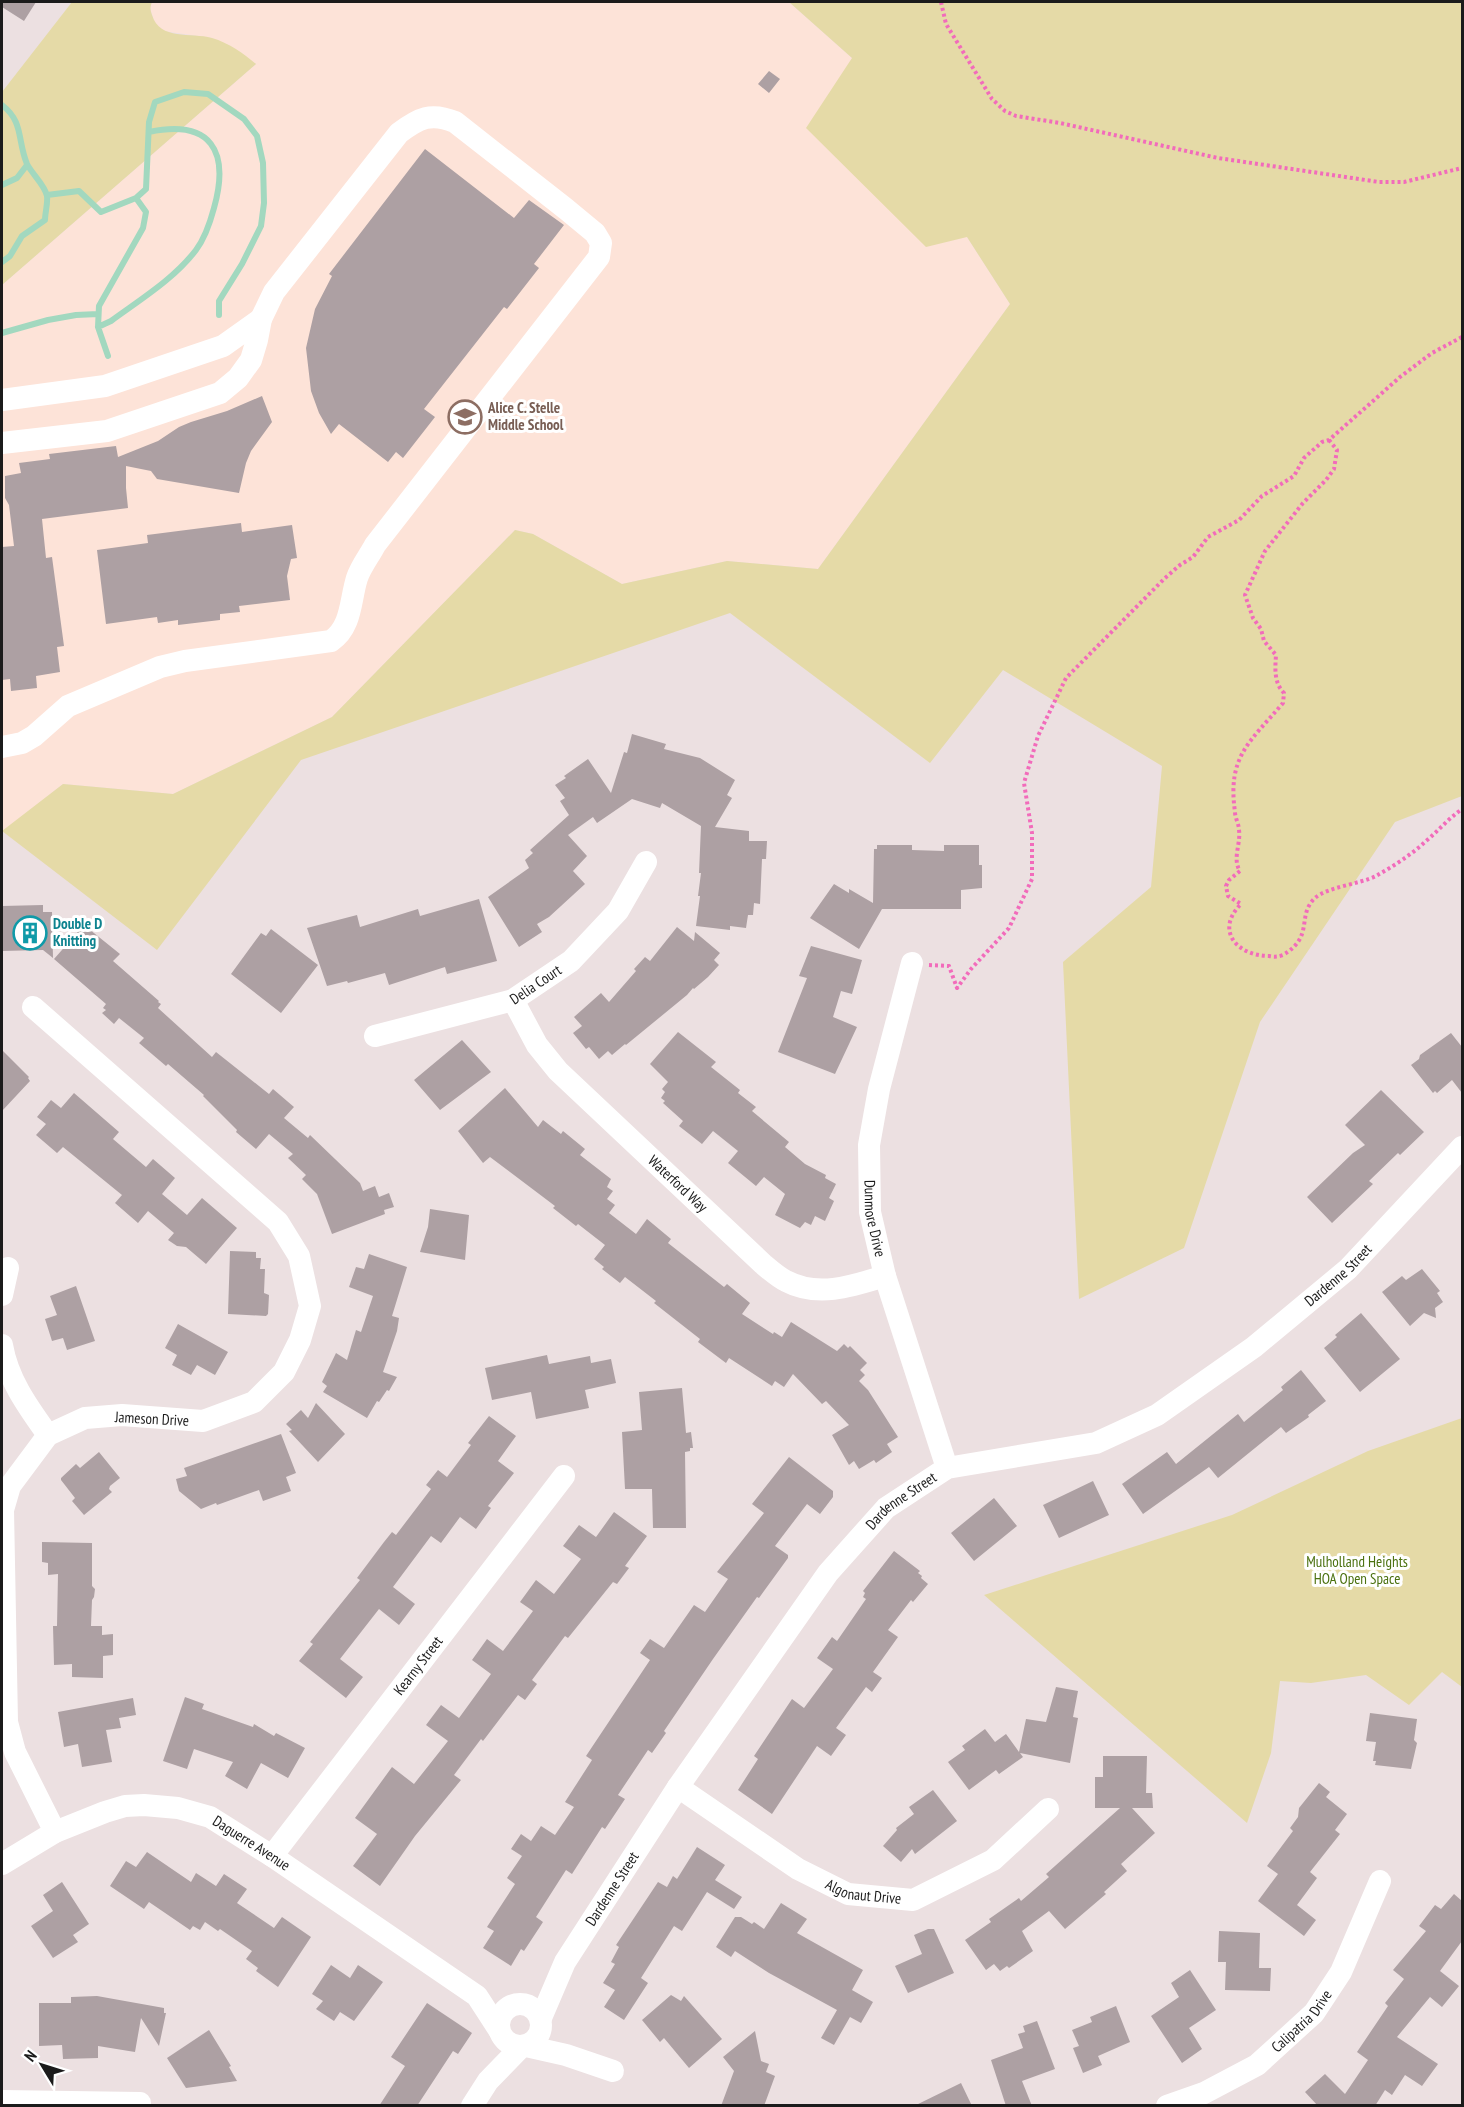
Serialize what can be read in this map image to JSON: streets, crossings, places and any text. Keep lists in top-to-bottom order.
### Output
{
  "streets": {
    "street": [
      "Delia Court",
      "Waterford Way",
      "Dunmore Drive",
      "Dardenne Street",
      "Jameson Drive",
      "Kearny Street",
      "Daguerre Avenue",
      "Algonaut Drive",
      "Calipatria Drive"
    ]
  },
  "crossings": [
    ["Delia Court", "Waterford Way"],
    ["Waterford Way", "Dunmore Drive"],
    ["Dunmore Drive", "Dardenne Street"],
    ["Dardenne Street", "Daguerre Avenue"],
    ["Dardenne Street", "Algonaut Drive"],
    ["Jameson Drive", "Daguerre Avenue"],
    ["Kearny Street", "Daguerre Avenue"]
  ],
  "parks": ["Mulholland Heights HOA Open Space"],
  "places": {
    "school or university": ["Alice C. Stelle Middle School"],
    "building": ["Double D Knitting"]
  },
  "north": "top left"
}
